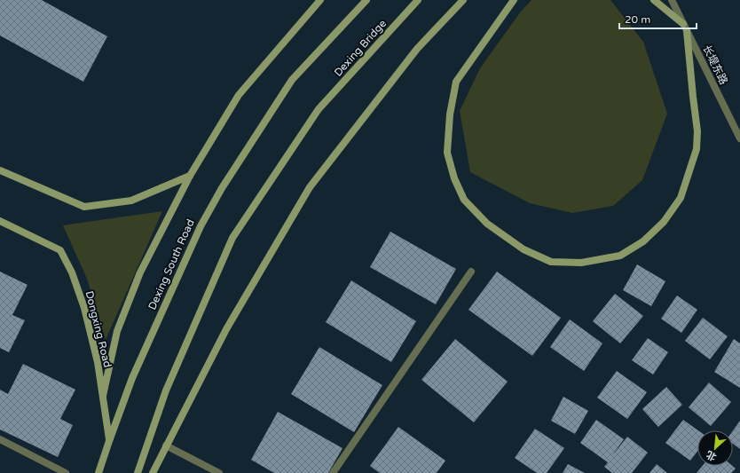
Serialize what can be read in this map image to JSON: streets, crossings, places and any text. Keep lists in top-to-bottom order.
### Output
{
  "streets": {
    "main road": ["Dexing Bridge", "Dexing South Road", "Dongxing Road"],
    "street": ["长堤东路"]
  },
  "crossings": [
    ["Dexing South Road", "Dongxing Road"]
  ],
  "scale_bar": "20 m",
  "north": "bottom left"
}
